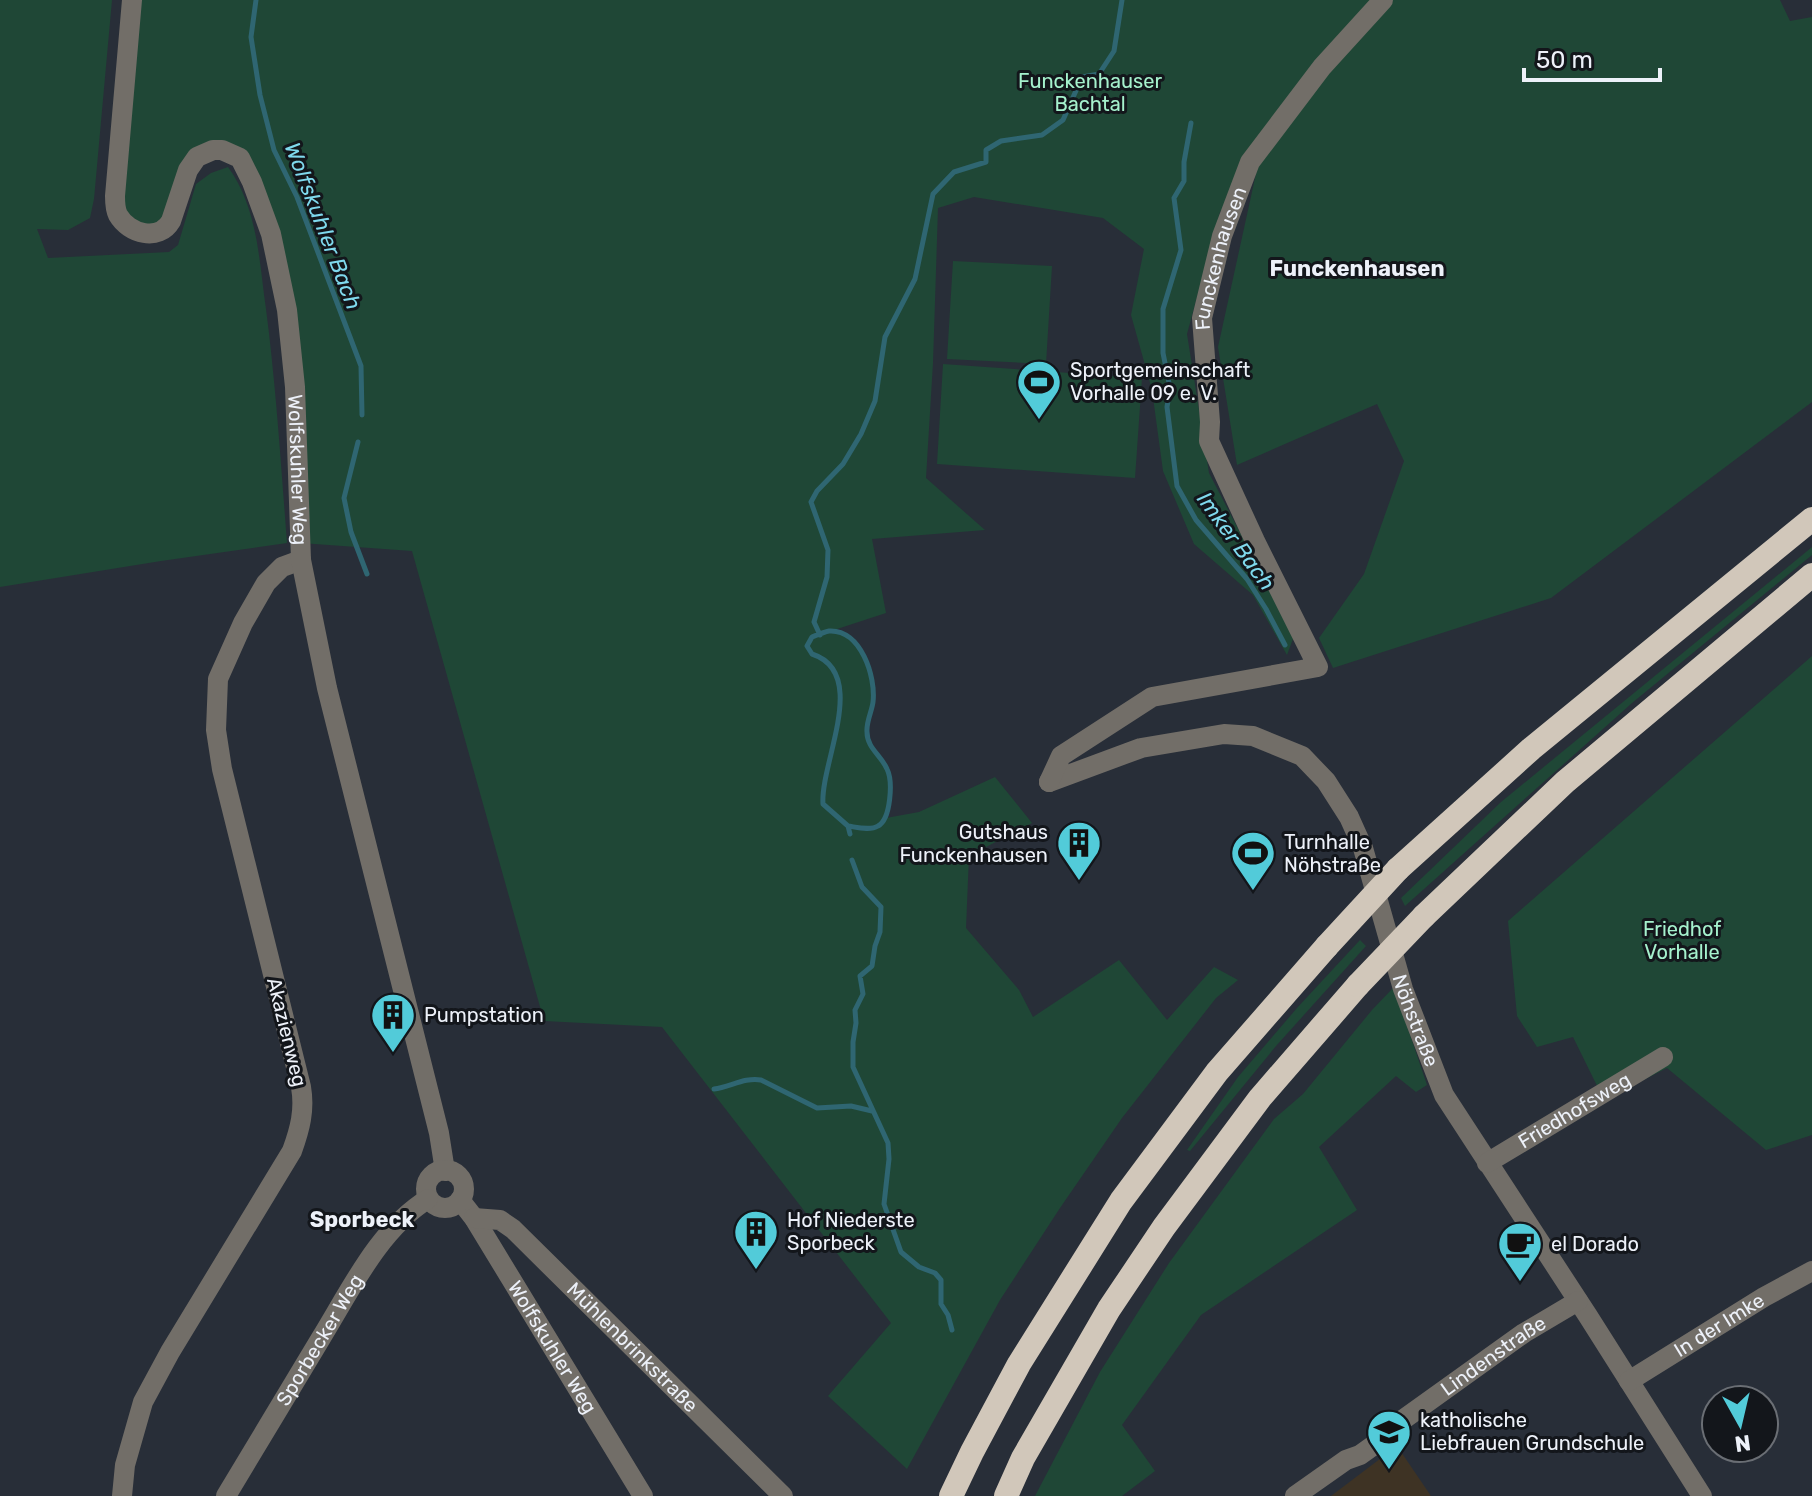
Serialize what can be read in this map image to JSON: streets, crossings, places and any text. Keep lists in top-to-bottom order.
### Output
{
  "streets": {
    "street": [
      "Funckenhausen",
      "Wolfskuhler Weg",
      "Nöhstraße",
      "Akazienweg",
      "Friedhofsweg",
      "In der Imke",
      "Sporbecker Weg",
      "Mühlenbrinkstraße",
      "Lindenstraße"
    ]
  },
  "crossings": [
    ["Funckenhausen", "Nöhstraße"],
    ["Wolfskuhler Weg", "Akazienweg"],
    ["Wolfskuhler Weg", "Sporbecker Weg"],
    ["Wolfskuhler Weg", "Mühlenbrinkstraße"],
    ["Nöhstraße", "Friedhofsweg"],
    ["Nöhstraße", "In der Imke"],
    ["Nöhstraße", "Lindenstraße"]
  ],
  "districts": ["Funckenhausen", "Sporbeck"],
  "water": ["Wolfskuhler Bach", "Imker Bach"],
  "parks": ["Funckenhauser Bachtal", "Friedhof Vorhalle"],
  "places": {
    "sports": ["Sportgemeinschaft Vorhalle 09 e. V.", "Turnhalle Nöhstraße"],
    "building": ["Gutshaus Funckenhausen", "Pumpstation", "Hof Niederste Sporbeck"],
    "cafe": ["el Dorado"],
    "school or university": ["katholische Liebfrauen Grundschule"]
  },
  "scale_bar": "50 m",
  "north": "bottom"
}
